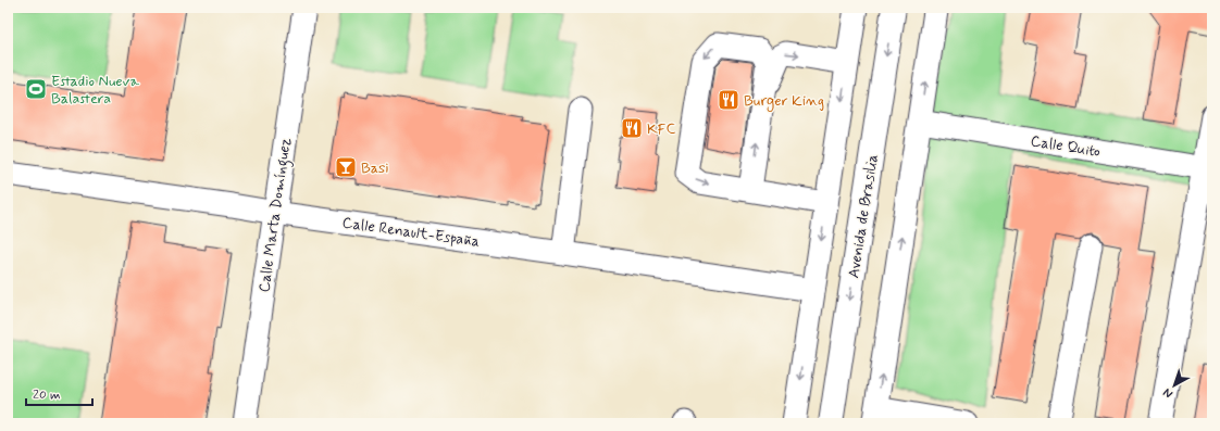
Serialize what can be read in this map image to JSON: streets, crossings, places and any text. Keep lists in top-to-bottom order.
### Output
{
  "streets": {
    "main road": ["Avenida de Brasilia"],
    "street": ["Calle Quito", "Calle Marta Domínguez", "Calle Renault-España"]
  },
  "crossings": [
    ["Calle Marta Domínguez", "Calle Renault-España"]
  ],
  "places": {
    "sports": ["Estadio Nueva Balastera"],
    "restaurant": ["Burger King", "KFC"],
    "bar": ["Basi"]
  },
  "scale_bar": "20 m",
  "north": "bottom left"
}
